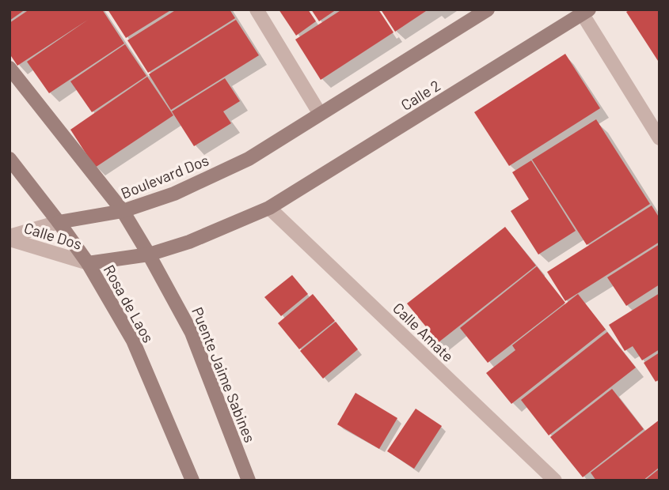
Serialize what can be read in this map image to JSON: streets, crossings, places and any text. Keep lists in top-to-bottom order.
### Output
{
  "streets": {
    "street": [
      "Calle 2",
      "Boulevard Dos",
      "Calle Dos",
      "Rosa de Laos",
      "Calle Amate",
      "Puente Jaime Sabines"
    ]
  },
  "crossings": [
    ["Calle 2", "Calle Amate"],
    ["Boulevard Dos", "Calle Dos"],
    ["Boulevard Dos", "Rosa de Laos"],
    ["Boulevard Dos", "Puente Jaime Sabines"],
    ["Calle Dos", "Rosa de Laos"]
  ]
}
